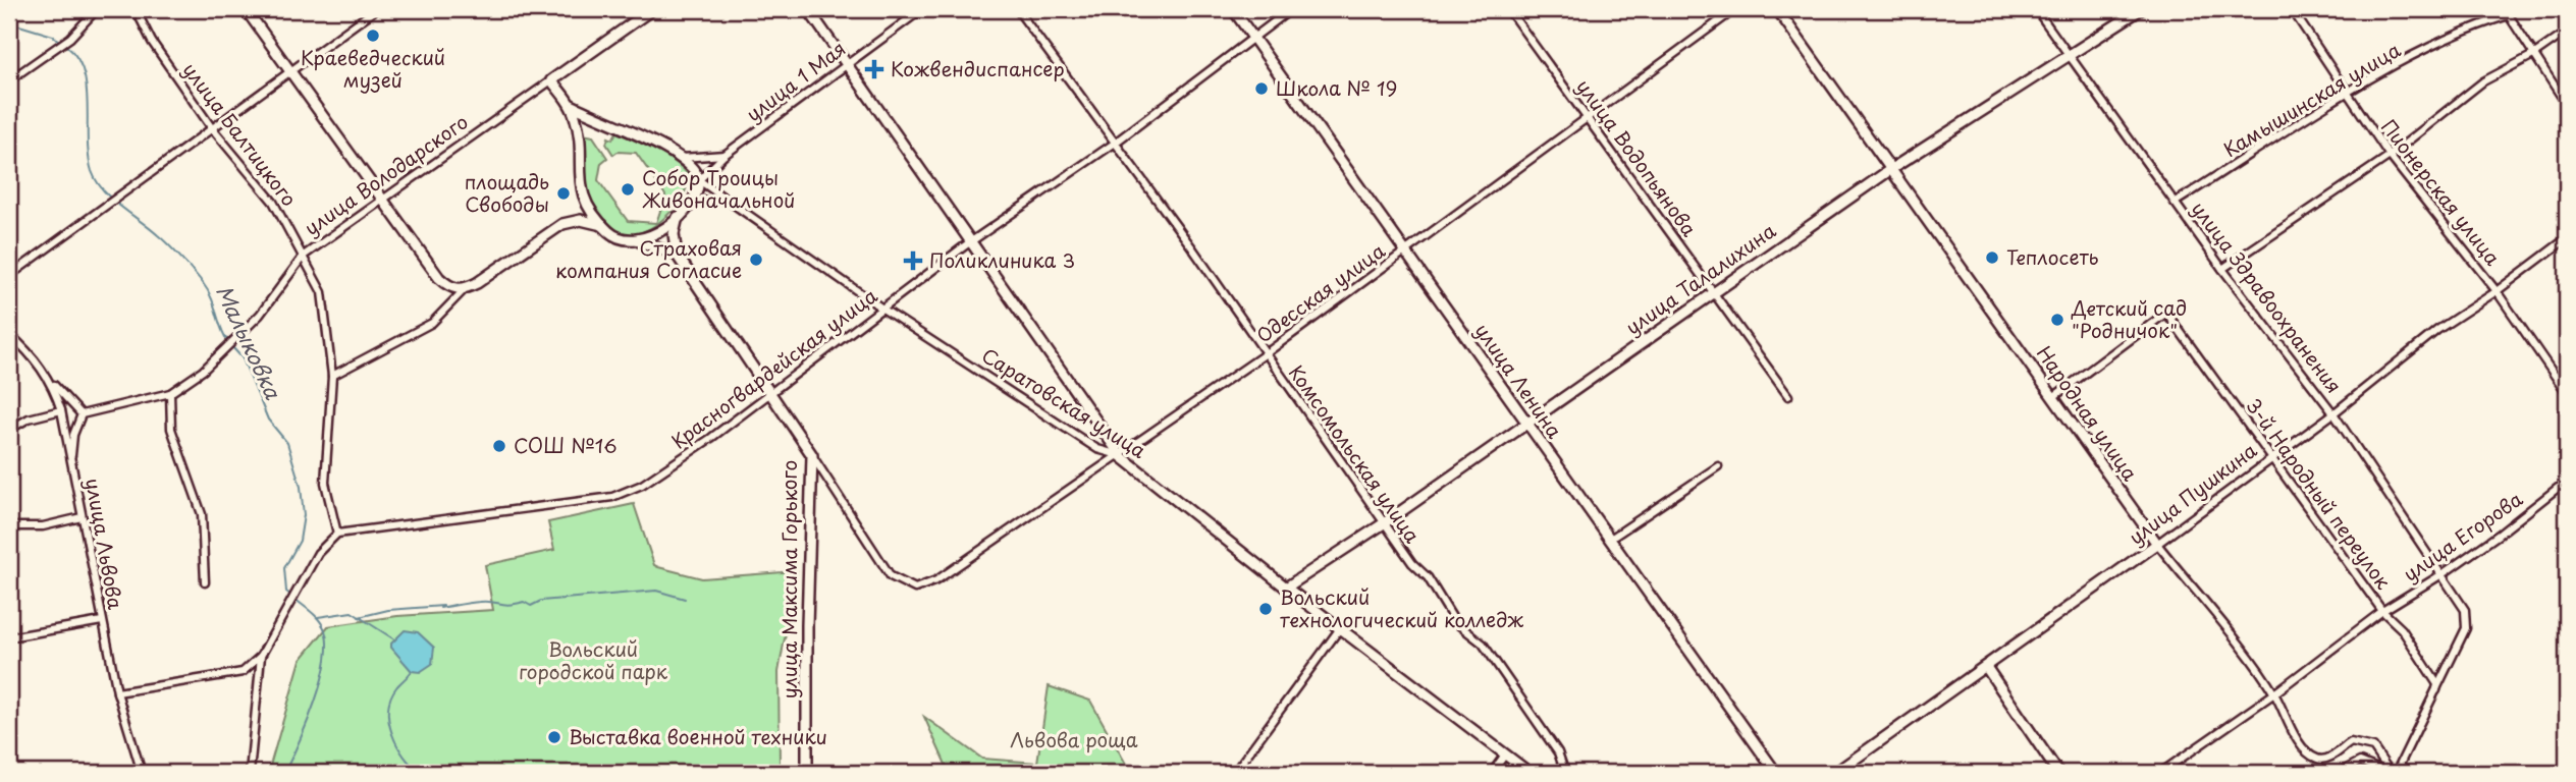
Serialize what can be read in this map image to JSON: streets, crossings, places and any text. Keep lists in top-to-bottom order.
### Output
{
  "streets": {
    "street": [
      "улица 1 Мая",
      "Камышинская улица",
      "улица Балтицкого",
      "улица Водопьянова",
      "улица Володарского",
      "Пионерская улица",
      "улица Талалихина",
      "Одесская улица",
      "улица Здравоохранения",
      "Красногвардейская улица",
      "улица Ленина",
      "Саратовская улица",
      "Народная улица",
      "Комсомольская улица",
      "улица Пушкина",
      "3-й Народный переулок",
      "улица Егорова",
      "улица Львова",
      "улица Максима Горького"
    ]
  },
  "crossings": [
    ["улица 1 Мая", "Саратовская улица"],
    ["Камышинская улица", "Пионерская улица"],
    ["Камышинская улица", "улица Здравоохранения"],
    ["улица Балтицкого", "улица Володарского"],
    ["улица Балтицкого", "Красногвардейская улица"],
    ["улица Водопьянова", "улица Талалихина"],
    ["улица Водопьянова", "Одесская улица"],
    ["Пионерская улица", "улица Пушкина"],
    ["улица Талалихина", "улица Здравоохранения"],
    ["улица Талалихина", "улица Ленина"],
    ["улица Талалихина", "Саратовская улица"],
    ["улица Талалихина", "Народная улица"],
    ["улица Талалихина", "Комсомольская улица"],
    ["Одесская улица", "улица Ленина"],
    ["Одесская улица", "Саратовская улица"],
    ["Одесская улица", "Комсомольская улица"],
    ["Одесская улица", "улица Максима Горького"],
    ["улица Здравоохранения", "улица Пушкина"],
    ["улица Здравоохранения", "3-й Народный переулок"],
    ["улица Здравоохранения", "улица Егорова"],
    ["Красногвардейская улица", "улица Ленина"],
    ["Красногвардейская улица", "Саратовская улица"],
    ["Красногвардейская улица", "Комсомольская улица"],
    ["Красногвардейская улица", "улица Максима Горького"],
    ["Народная улица", "улица Пушкина"],
    ["Народная улица", "3-й Народный переулок"],
    ["Народная улица", "улица Егорова"],
    ["улица Пушкина", "3-й Народный переулок"],
    ["3-й Народный переулок", "улица Егорова"]
  ],
  "water": ["Малыковка"],
  "parks": ["Вольский городской парк", "Львова роща"],
  "places": {
    "other": [
      "Краеведческий музей",
      "Школа № 19",
      "Собор Троицы Живоначальной",
      "площадь Свободы",
      "Теплосеть",
      "Страховая компания Согласие",
      "Детский сад \"Родничок\"",
      "СОШ №16",
      "Вольский технологический колледж",
      "Выставка военной техники"
    ],
    "health": ["Кожвендиспансер", "Поликлиника 3"]
  }
}
